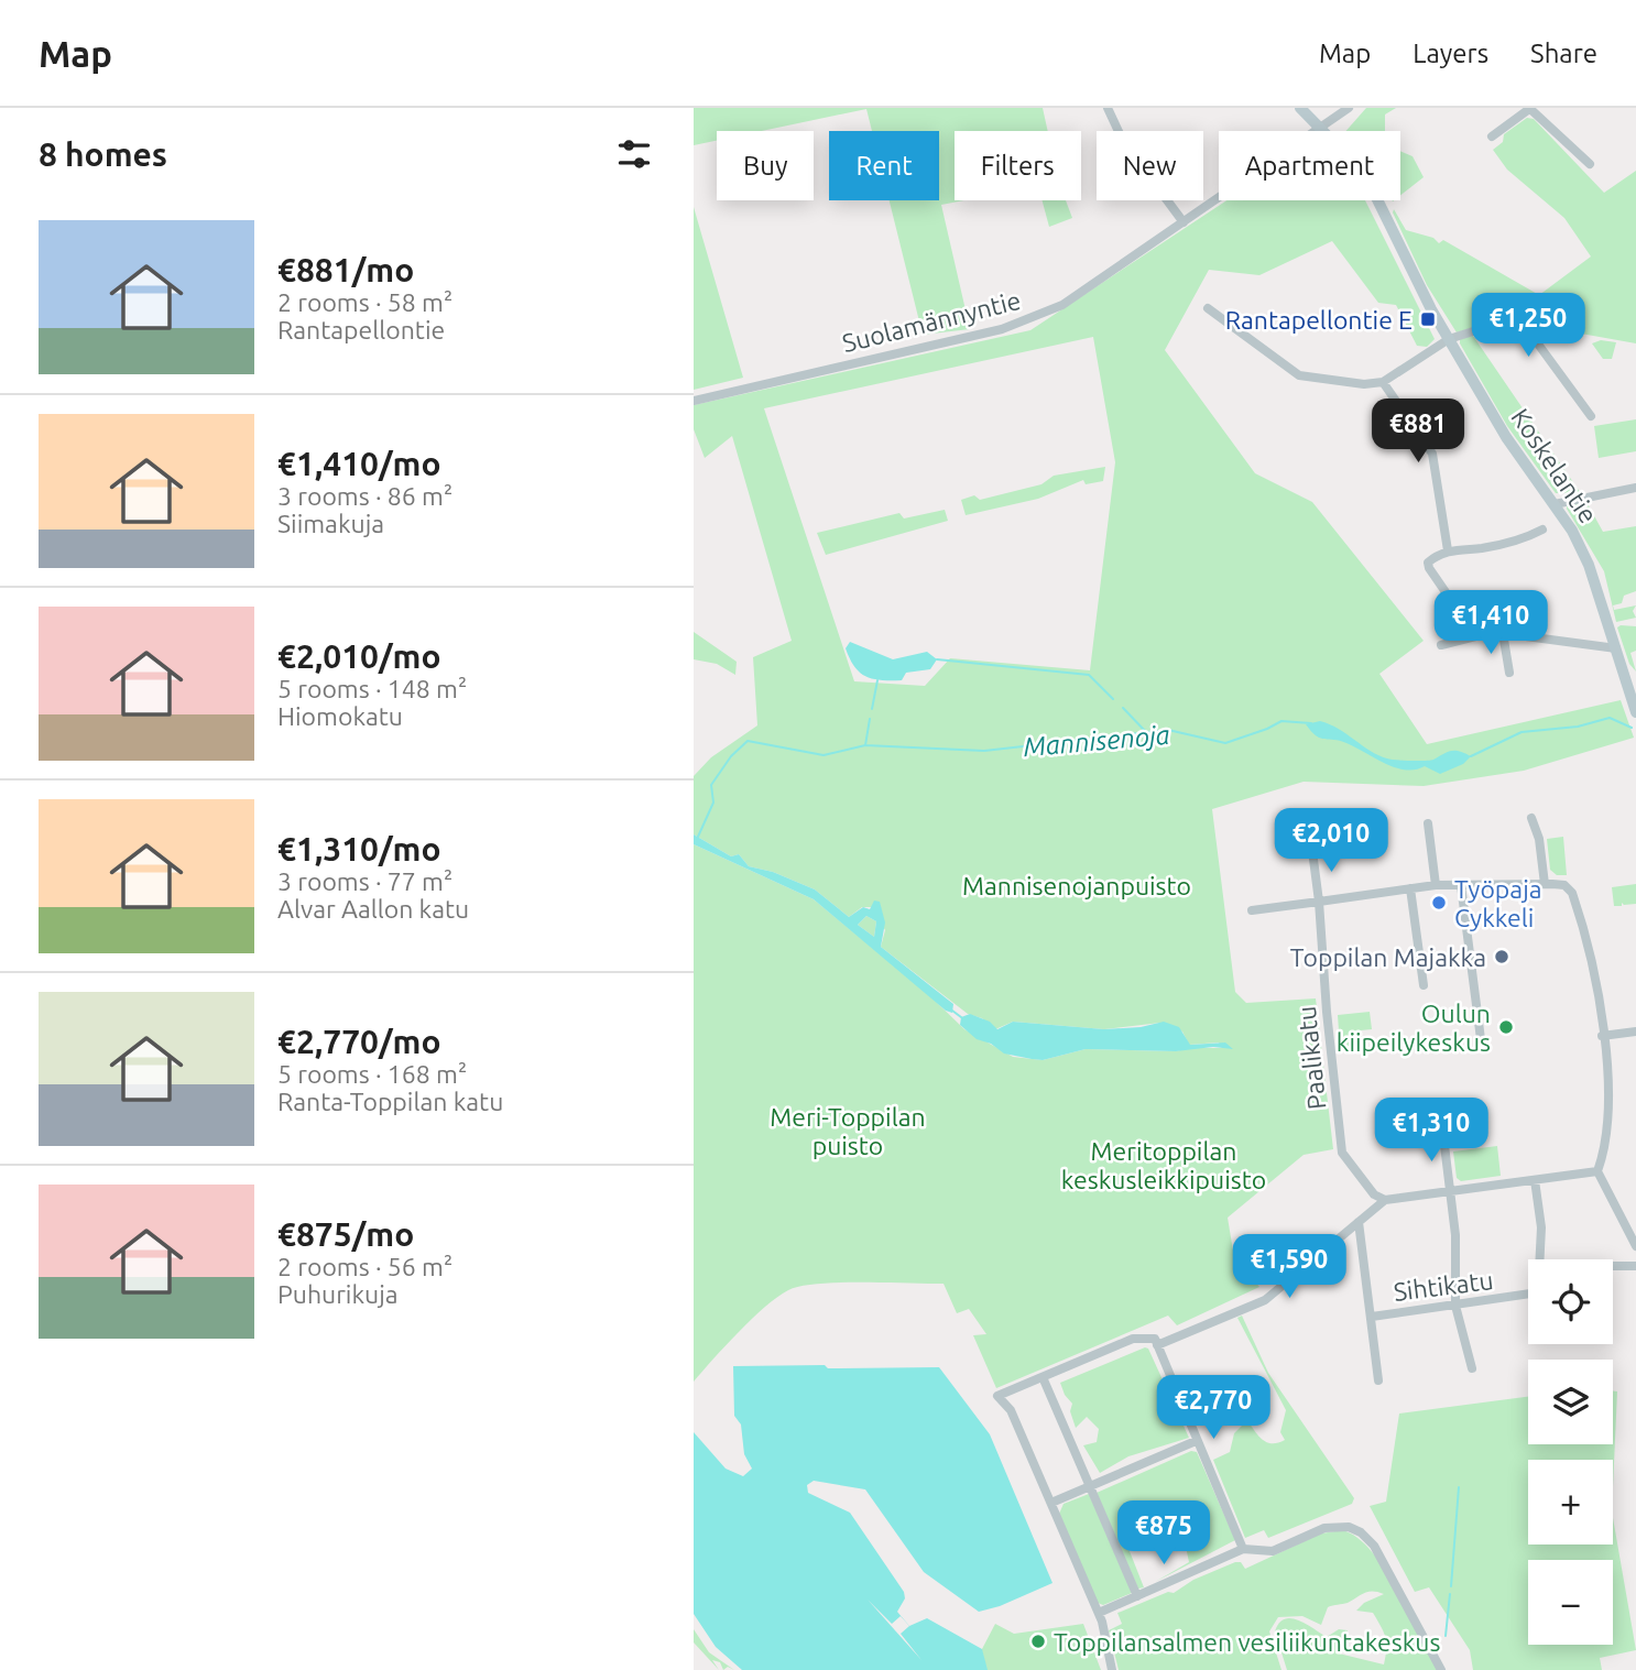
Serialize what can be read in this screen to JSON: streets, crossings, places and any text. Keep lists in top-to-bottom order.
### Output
{
  "streets": {
    "main road": ["Koskelantie"],
    "street": ["Suolamännyntie", "Paalikatu", "Sihtikatu"]
  },
  "crossings": [
    ["Suolamännyntie", "Koskelantie"]
  ],
  "water": ["Mannisenoja"],
  "parks": ["Mannisenojanpuisto", "Meri-Toppilan puisto", "Meritoppilan keskusleikkipuisto"],
  "places": {
    "transit": ["Rantapellontie E"],
    "other": [
      "Työpaja Cykkeli",
      "Toppilan Majakka",
      "Oulun kiipeilykeskus",
      "Toppilansalmen vesiliikuntakeskus"
    ]
  },
  "page": {
    "header": "Map",
    "nav": ["Map", "Layers", "Share"],
    "heading": "8 homes",
    "chip": [
      "Buy",
      "Rent",
      "Filters",
      "New",
      "Apartment"
    ],
    "list": [
      {
        "name": "€881/mo",
        "note": "2 rooms · 58 m² · Rantapellontie"
      },
      {
        "name": "€1,410/mo",
        "note": "3 rooms · 86 m² · Siimakuja"
      },
      {
        "name": "€2,010/mo",
        "note": "5 rooms · 148 m² · Hiomokatu"
      },
      {
        "name": "€1,310/mo",
        "note": "3 rooms · 77 m² · Alvar Aallon katu"
      },
      {
        "name": "€2,770/mo",
        "note": "5 rooms · 168 m² · Ranta-Toppilan katu"
      },
      {
        "name": "€875/mo",
        "note": "2 rooms · 56 m² · Puhurikuja"
      }
    ],
    "price": [
      "€1,250",
      "€881",
      "€1,410",
      "€2,010",
      "€1,310",
      "€1,590",
      "€2,770",
      "€875"
    ],
    "map_buttons": ["+", "−"]
  }
}
